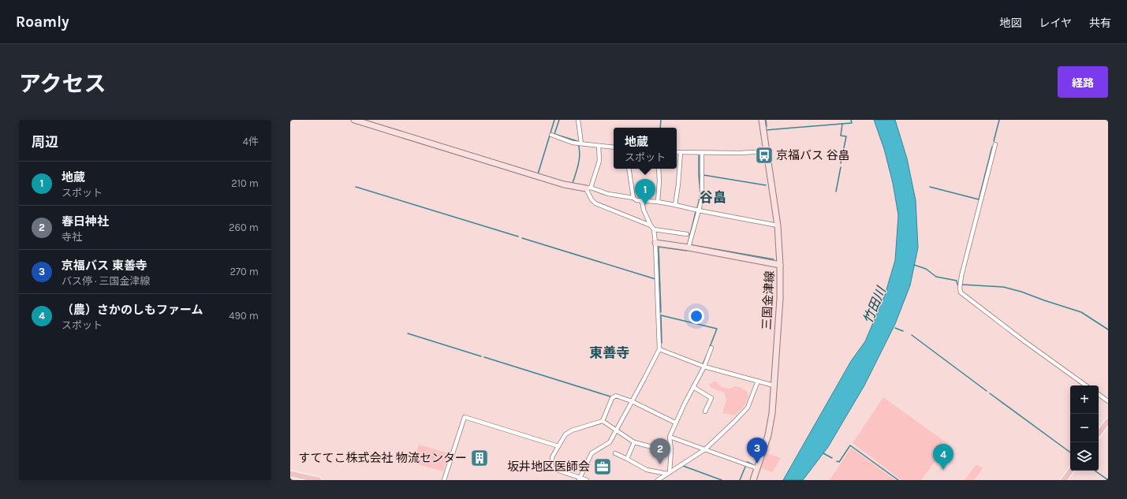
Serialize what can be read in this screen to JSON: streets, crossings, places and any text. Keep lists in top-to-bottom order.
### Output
{
  "streets": {
    "street": ["三国金津線"]
  },
  "districts": ["谷畠", "東善寺"],
  "water": ["竹田川"],
  "places": {
    "bus stop": ["京福バス 谷畠"],
    "building": ["すててこ株式会社 物流センター"],
    "office": ["坂井地区医師会"]
  },
  "page": {
    "header": "Roamly",
    "nav": ["地図", "レイヤ", "共有"],
    "title": "アクセス",
    "buttons": "経路",
    "heading": ["周辺", "4件"],
    "popup": ["地蔵", "スポット"],
    "list": [
      {
        "mark": "1",
        "name": "地蔵",
        "note": "スポット",
        "value": "210 m"
      },
      {
        "mark": "2",
        "name": "春日神社",
        "note": "寺社",
        "value": "260 m"
      },
      {
        "mark": "3",
        "name": "京福バス 東善寺",
        "note": "バス停 · 三国金津線",
        "value": "270 m"
      },
      {
        "mark": "4",
        "name": "（農）さかのしもファーム",
        "note": "スポット",
        "value": "490 m"
      }
    ],
    "pins": [
      "1",
      "3",
      "2",
      "4"
    ],
    "map_buttons": ["+", "−"]
  }
}
